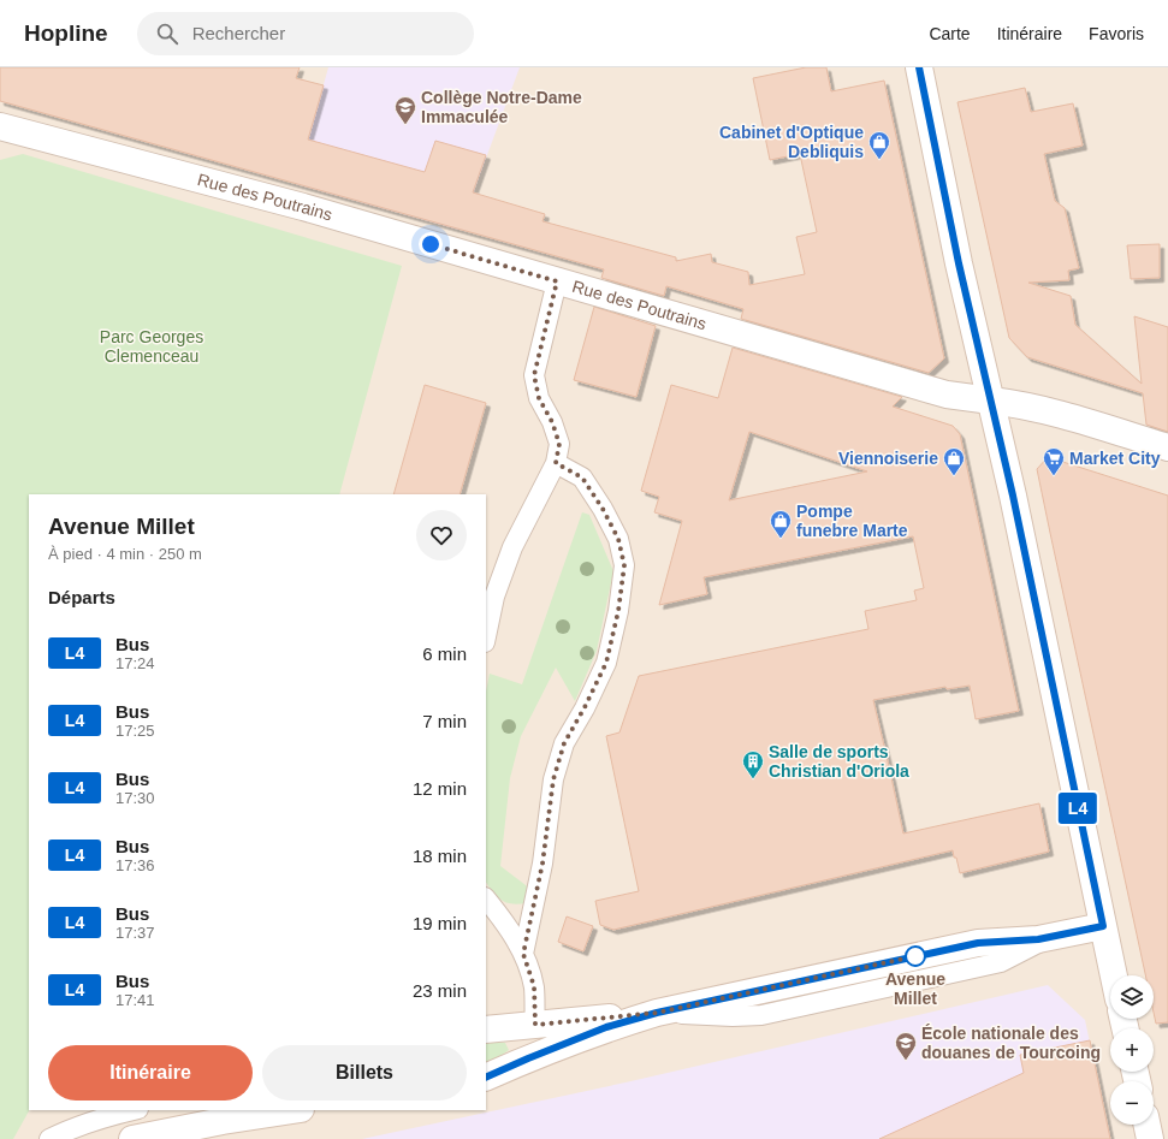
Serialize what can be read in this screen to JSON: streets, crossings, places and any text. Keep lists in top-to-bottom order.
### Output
{
  "streets": {
    "main road": ["Rue des Poutrains"]
  },
  "parks": ["Parc Georges Clemenceau"],
  "places": {
    "school or university": ["Collège Notre-Dame Immaculée", "École nationale des douanes de Tourcoing"],
    "shop": ["Cabinet d'Optique Debliquis", "Viennoiserie", "Pompe funebre Marte"],
    "supermarket": ["Market City"],
    "building": ["Salle de sports Christian d'Oriola"],
    "other": ["Avenue Millet"]
  },
  "lines": ["bus line L4"],
  "page": {
    "header": "Hopline",
    "search": "Rechercher",
    "nav": ["Carte", "Itinéraire", "Favoris"],
    "on_map": "L4",
    "heading": [
      ["Avenue Millet", "À pied · 4 min · 250 m"],
      "Départs"
    ],
    "list": [
      {
        "mark": "L4",
        "name": "Bus",
        "note": "17:24",
        "value": "6 min"
      },
      {
        "mark": "L4",
        "name": "Bus",
        "note": "17:25",
        "value": "7 min"
      },
      {
        "mark": "L4",
        "name": "Bus",
        "note": "17:30",
        "value": "12 min"
      },
      {
        "mark": "L4",
        "name": "Bus",
        "note": "17:36",
        "value": "18 min"
      },
      {
        "mark": "L4",
        "name": "Bus",
        "note": "17:37",
        "value": "19 min"
      },
      {
        "mark": "L4",
        "name": "Bus",
        "note": "17:41",
        "value": "23 min"
      }
    ],
    "map_buttons": ["+", "−"],
    "buttons": ["Itinéraire", "Billets"]
  }
}
